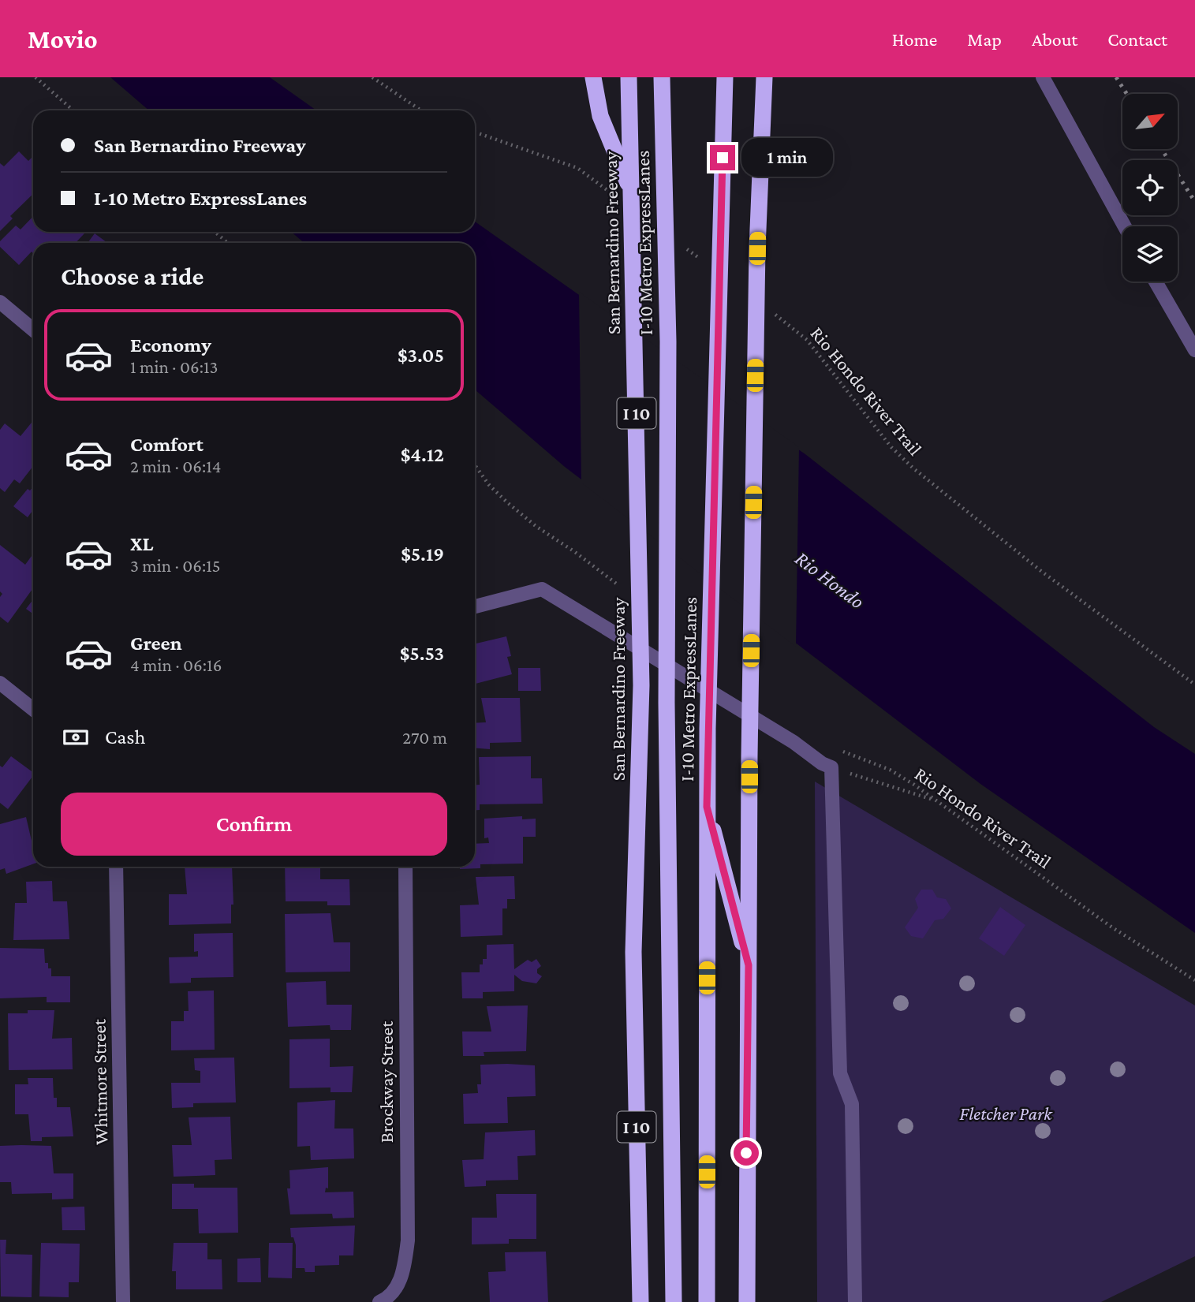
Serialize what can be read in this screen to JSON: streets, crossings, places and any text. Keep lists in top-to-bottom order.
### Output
{
  "streets": {
    "highway": ["San Bernardino Freeway", "I-10 Metro ExpressLanes", "I 10"],
    "street": ["Whitmore Street", "Brockway Street"],
    "path": ["Rio Hondo River Trail"]
  },
  "water": ["Rio Hondo"],
  "parks": ["Fletcher Park"],
  "north": "top right",
  "page": {
    "header": "Movio",
    "nav": [
      "Home",
      "Map",
      "About",
      "Contact"
    ],
    "banner": ["San Bernardino Freeway", "I-10 Metro ExpressLanes"],
    "bubble": "1 min",
    "heading": "Choose a ride",
    "list": [
      {
        "name": "Economy",
        "note": "1 min · 06:13",
        "value": "$3.05"
      },
      {
        "name": "Comfort",
        "note": "2 min · 06:14",
        "value": "$4.12"
      },
      {
        "name": "XL",
        "note": "3 min · 06:15",
        "value": "$5.19"
      },
      {
        "name": "Green",
        "note": "4 min · 06:16",
        "value": "$5.53"
      }
    ],
    "pay": ["Cash", "270 m"],
    "buttons": "Confirm"
  }
}
